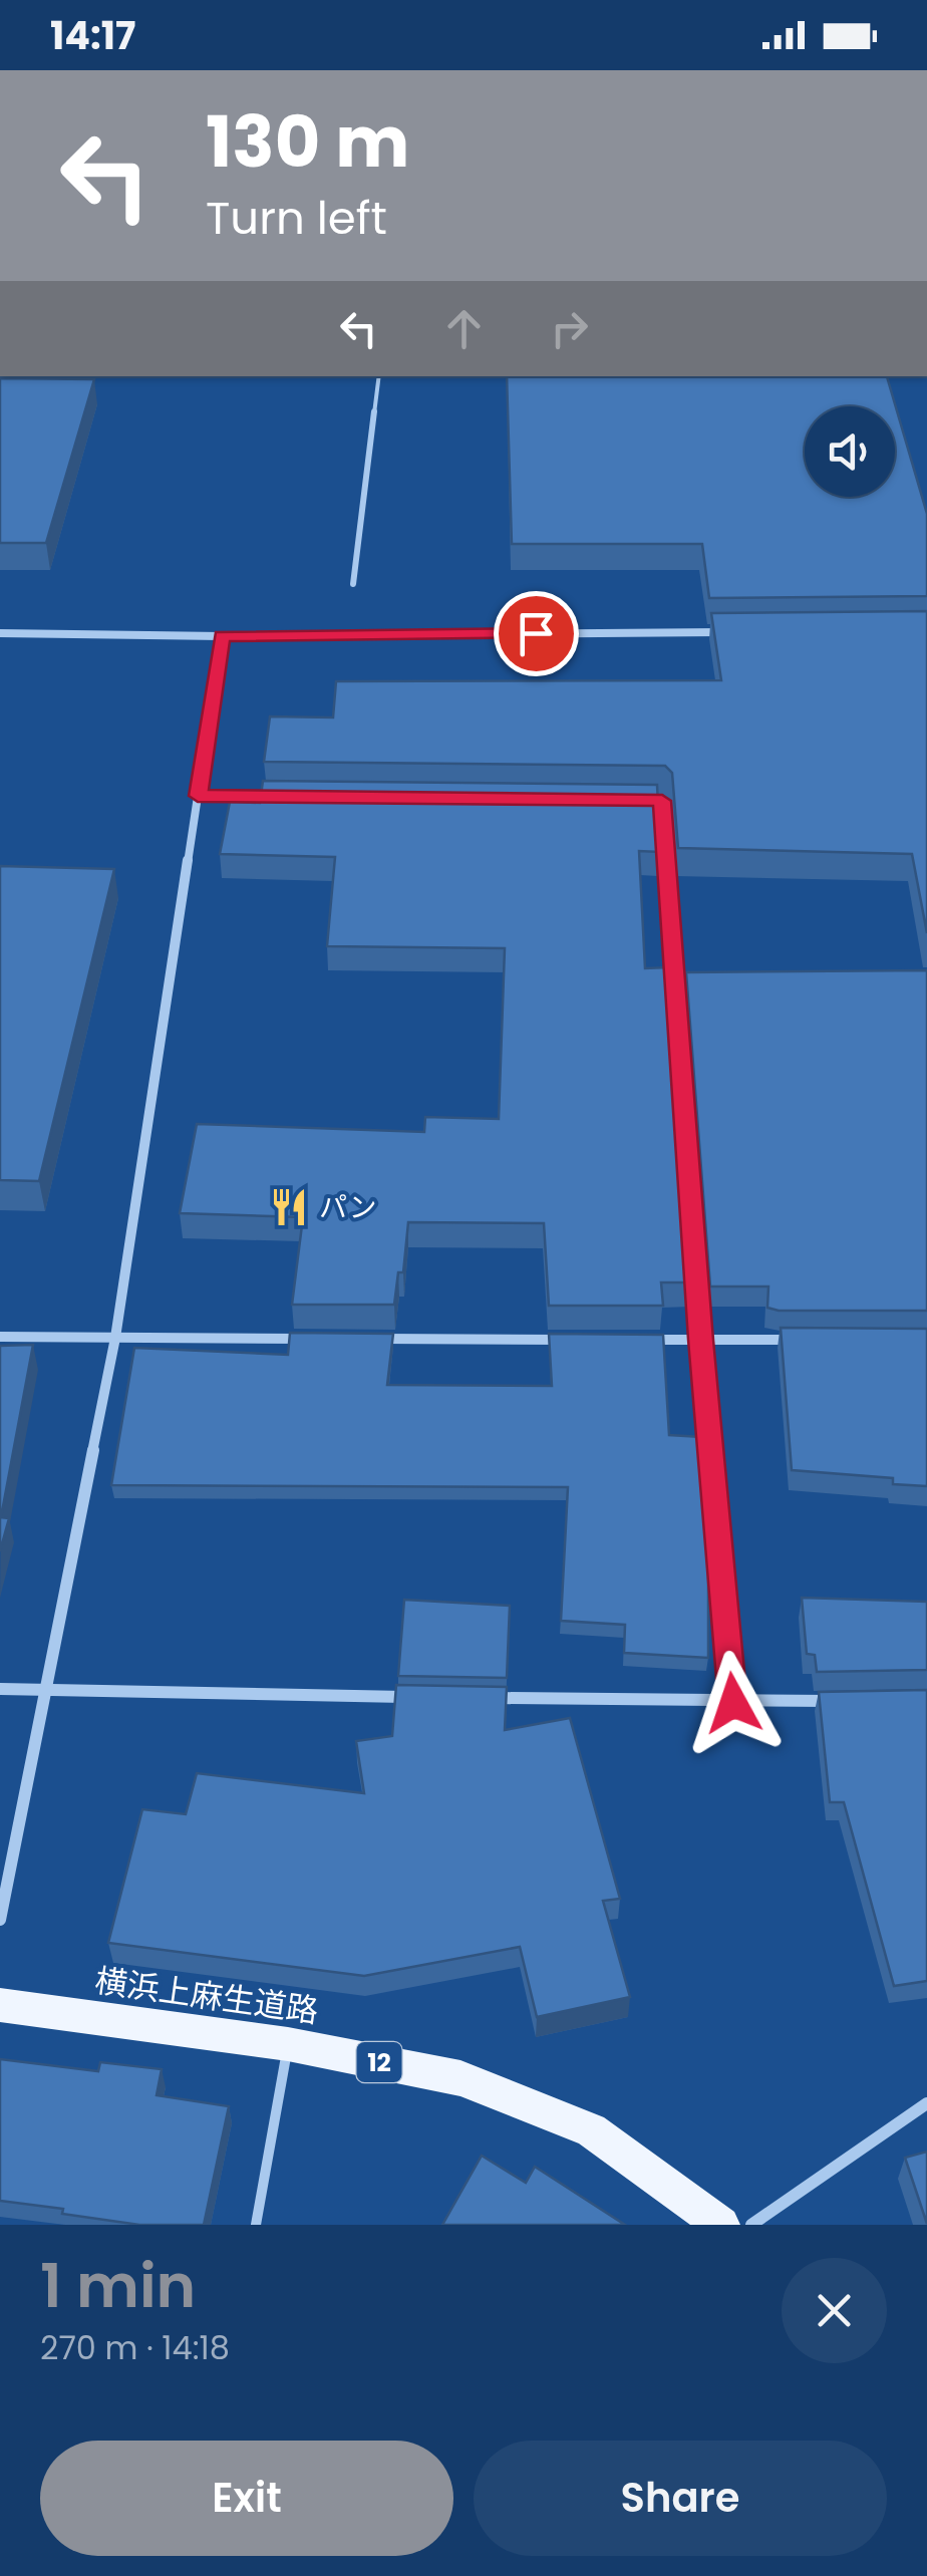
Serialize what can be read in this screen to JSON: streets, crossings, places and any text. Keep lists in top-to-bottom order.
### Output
{
  "streets": {
    "main road": ["横浜上麻生道路", "12"]
  },
  "places": {
    "restaurant": ["パン"]
  },
  "page": {
    "status": "14:17",
    "turn": ["130 m", "Turn left"],
    "heading": ["1 min", "270 m · 14:18"],
    "buttons": ["Exit", "Share"]
  }
}
